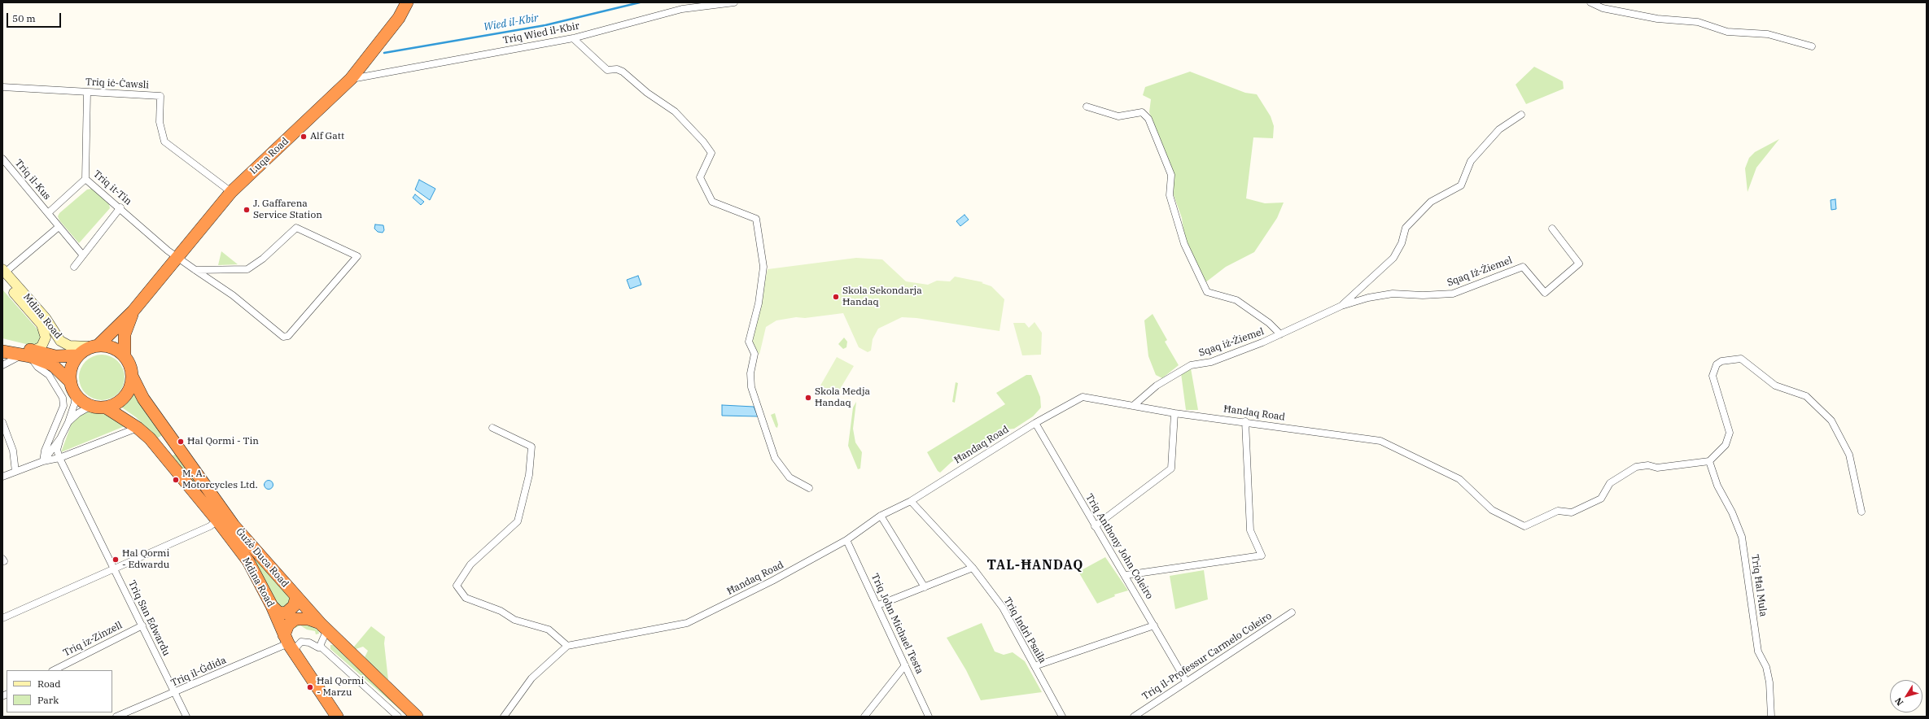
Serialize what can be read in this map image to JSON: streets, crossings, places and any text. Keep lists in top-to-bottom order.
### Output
{
  "streets": {
    "highway": ["Luqa Road", "Mdina Road", "Ġużè Duca Road"],
    "street": [
      "Triq Wied il-Kbir",
      "Triq iċ-Ċawsli",
      "Triq il-Kus",
      "Triq it-Tin",
      "Sqaq Iż-Żiemel",
      "Sqaq iż-Żiemel",
      "Ħandaq Road",
      "Triq Anthony John Coleiro",
      "Triq Ħal Mula",
      "Triq San Edwardu",
      "Triq John Michael Testa",
      "Triq Indrì Psaila",
      "Triq iz-Zinzell",
      "Triq il-Professur Carmelo Coleiro",
      "Triq il-Ġdida"
    ]
  },
  "crossings": [
    ["Triq Wied il-Kbir", "Luqa Road"],
    ["Triq iċ-Ċawsli", "Luqa Road"],
    ["Triq iċ-Ċawsli", "Triq it-Tin"],
    ["Luqa Road", "Triq it-Tin"],
    ["Luqa Road", "Mdina Road"],
    ["Luqa Road", "Ġużè Duca Road"],
    ["Sqaq Iż-Żiemel", "Sqaq iż-Żiemel"],
    ["Mdina Road", "Ġużè Duca Road"],
    ["Mdina Road", "Triq il-Ġdida"],
    ["Sqaq iż-Żiemel", "Ħandaq Road"],
    ["Ħandaq Road", "Triq Anthony John Coleiro"],
    ["Ħandaq Road", "Triq Ħal Mula"],
    ["Ħandaq Road", "Triq John Michael Testa"],
    ["Ħandaq Road", "Triq Indrì Psaila"],
    ["Triq Anthony John Coleiro", "Triq il-Professur Carmelo Coleiro"],
    ["Triq San Edwardu", "Triq iz-Zinzell"],
    ["Triq San Edwardu", "Triq il-Ġdida"]
  ],
  "districts": ["TAL-ĦANDAQ"],
  "water": ["Wied il-Kbir"],
  "places": [
    "Alf Gatt",
    "J. Gaffarena Service Station",
    "Skola Sekondarja Ħandaq",
    "Skola Medja Ħandaq",
    "Ħal Qormi - Tin",
    "M. A. Motorcycles Ltd.",
    "Ħal Qormi - Edwardu",
    "Ħal Qormi - Marzu"
  ],
  "legend": ["Road", "Park"],
  "scale_bar": "50 m",
  "north": "bottom left"
}
